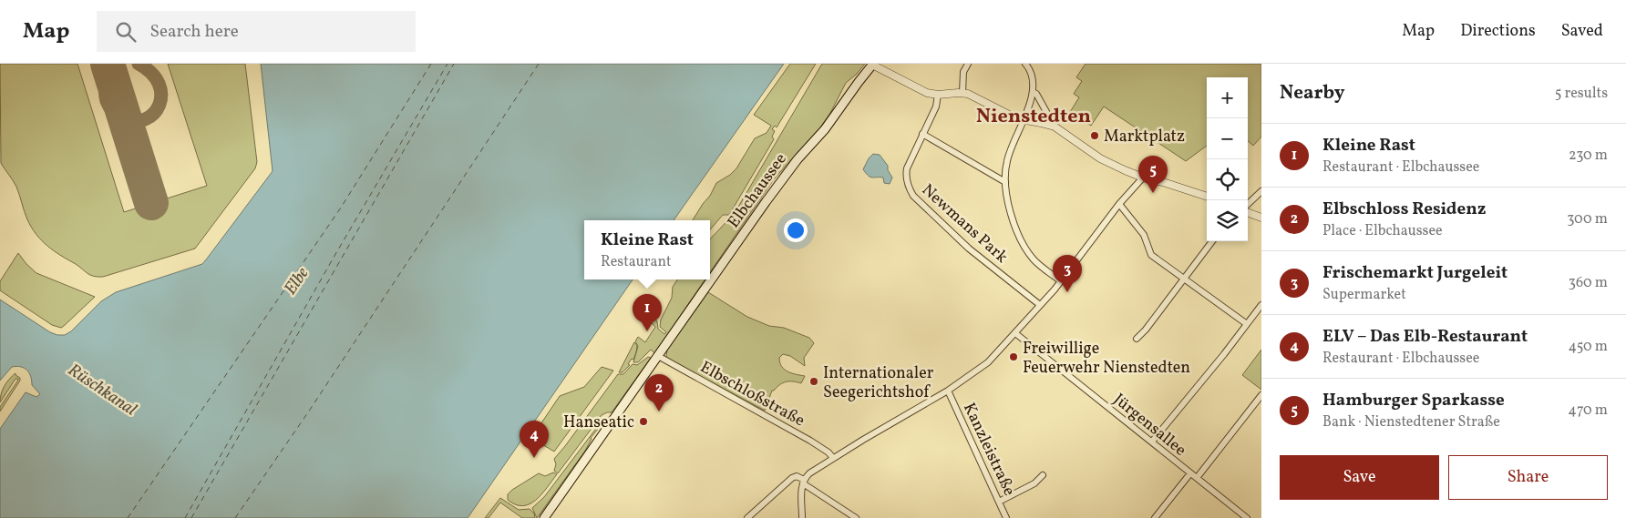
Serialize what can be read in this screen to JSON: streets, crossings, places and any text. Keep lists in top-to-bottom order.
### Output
{
  "streets": {
    "main road": ["Elbchaussee"],
    "street": [
      "Newmans Park",
      "Elbschloßstraße",
      "Jürgensallee",
      "Kanzleistraße"
    ]
  },
  "crossings": [
    ["Elbchaussee", "Elbschloßstraße"]
  ],
  "districts": ["Nienstedten"],
  "water": ["Elbe", "Rüschkanal"],
  "places": [
    "Marktplatz",
    "Freiwillige Feuerwehr Nienstedten",
    "Internationaler Seegerichtshof",
    "Hanseatic"
  ],
  "page": {
    "header": "Map",
    "search": "Search here",
    "nav": ["Map", "Directions", "Saved"],
    "heading": ["Nearby", "5 results"],
    "map_buttons": ["+", "−"],
    "list": [
      {
        "mark": "1",
        "name": "Kleine Rast",
        "note": "Restaurant · Elbchaussee",
        "value": "230 m"
      },
      {
        "mark": "2",
        "name": "Elbschloss Residenz",
        "note": "Place · Elbchaussee",
        "value": "300 m"
      },
      {
        "mark": "3",
        "name": "Frischemarkt Jurgeleit",
        "note": "Supermarket",
        "value": "360 m"
      },
      {
        "mark": "4",
        "name": "ELV – Das Elb-Restaurant",
        "note": "Restaurant · Elbchaussee",
        "value": "450 m"
      },
      {
        "mark": "5",
        "name": "Hamburger Sparkasse",
        "note": "Bank · Nienstedtener Straße",
        "value": "470 m"
      }
    ],
    "pins": [
      "5",
      "3",
      "1",
      "2",
      "4"
    ],
    "popup": ["Kleine Rast", "Restaurant"],
    "buttons": ["Save", "Share"]
  }
}
